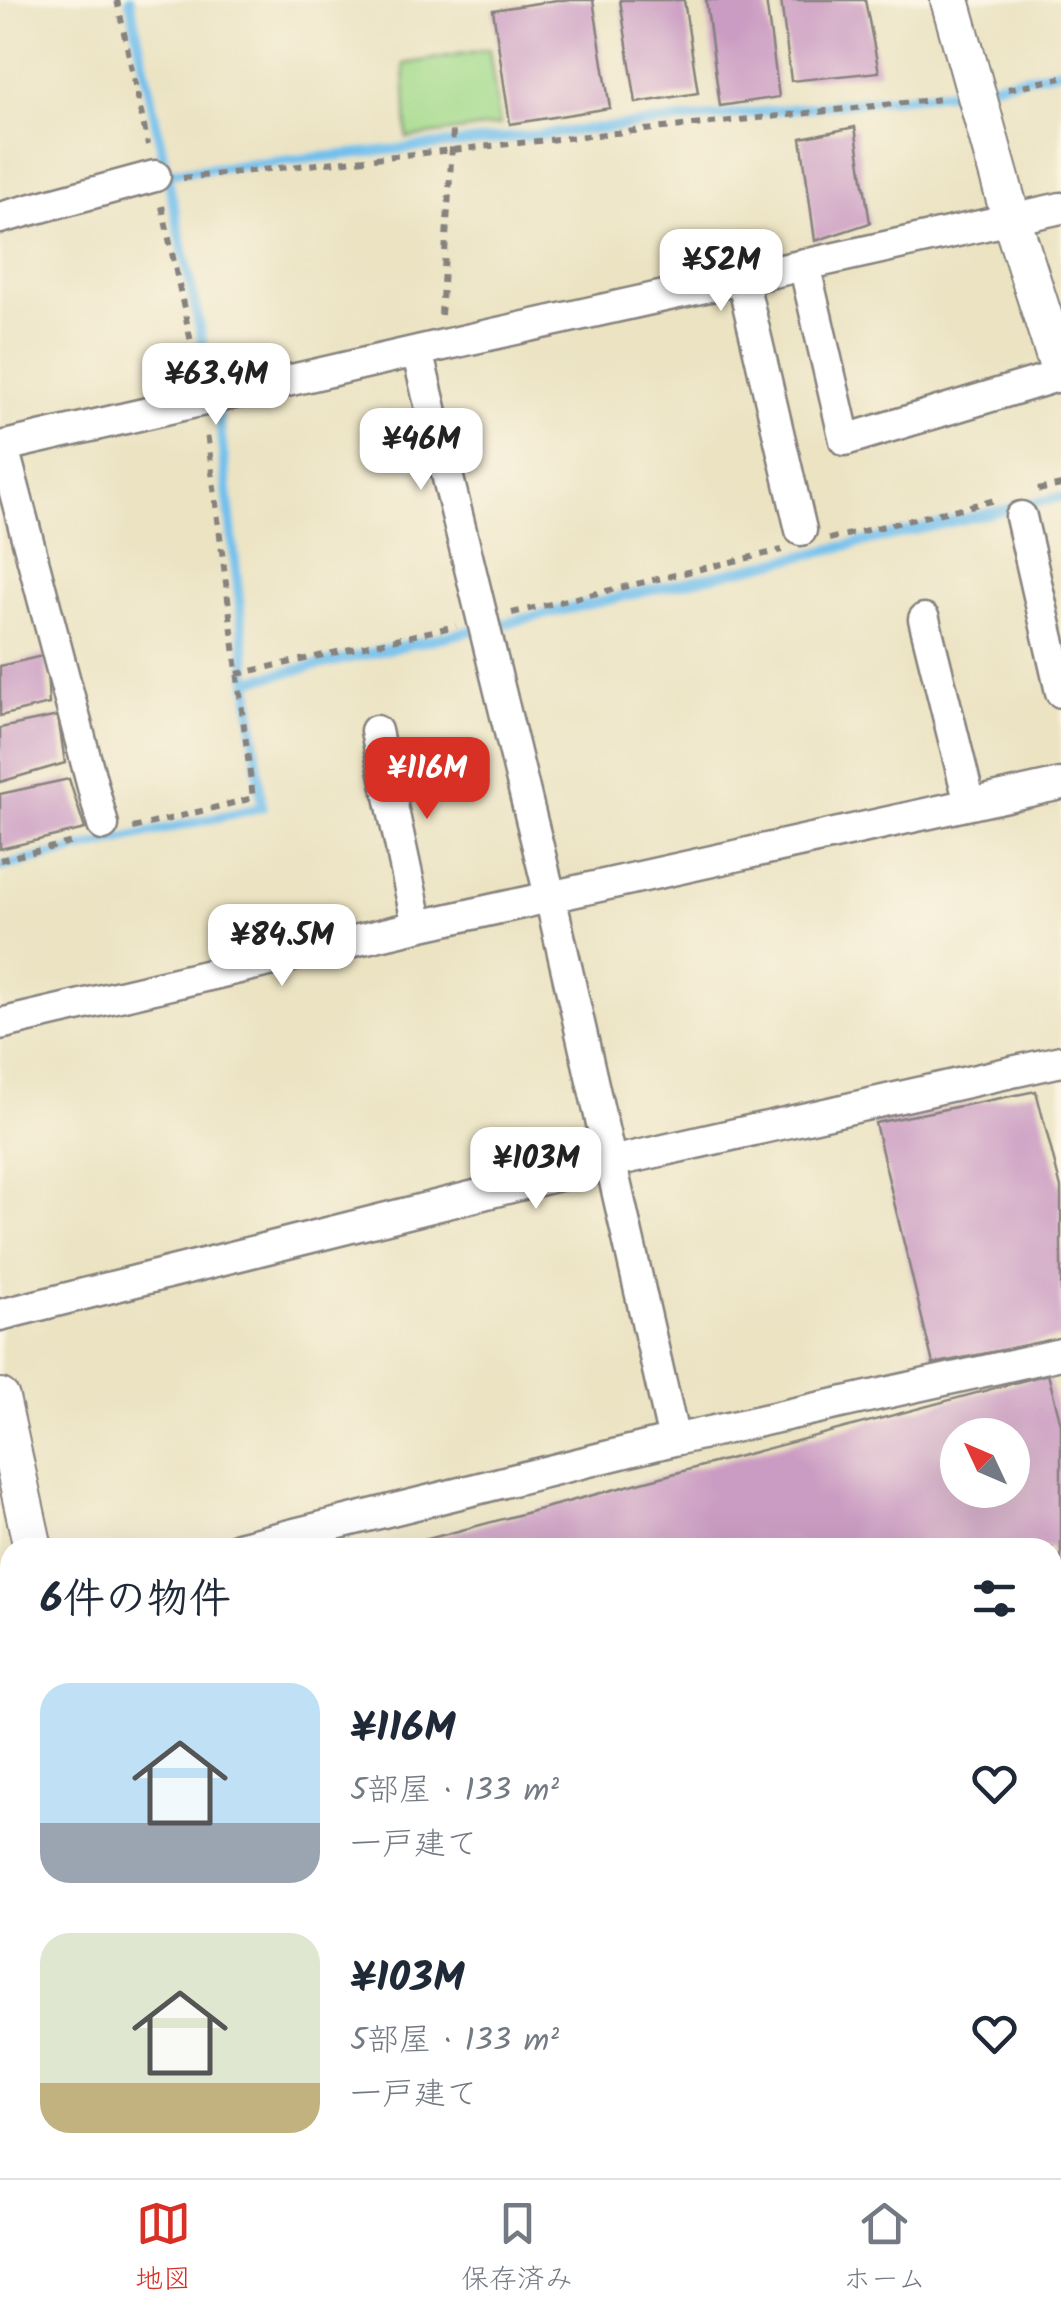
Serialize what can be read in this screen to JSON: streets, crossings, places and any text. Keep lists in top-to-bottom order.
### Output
{
  "north": "top left",
  "page": {
    "price": [
      "¥52M",
      "¥63.4M",
      "¥46M",
      "¥116M",
      "¥84.5M",
      "¥103M"
    ],
    "heading": "6件の物件",
    "list": [
      {
        "name": "¥116M",
        "note": "5部屋 · 133 m² · 一戸建て"
      },
      {
        "name": "¥103M",
        "note": "5部屋 · 133 m² · 一戸建て"
      }
    ],
    "tabs": ["地図", "保存済み", "ホーム"]
  }
}
